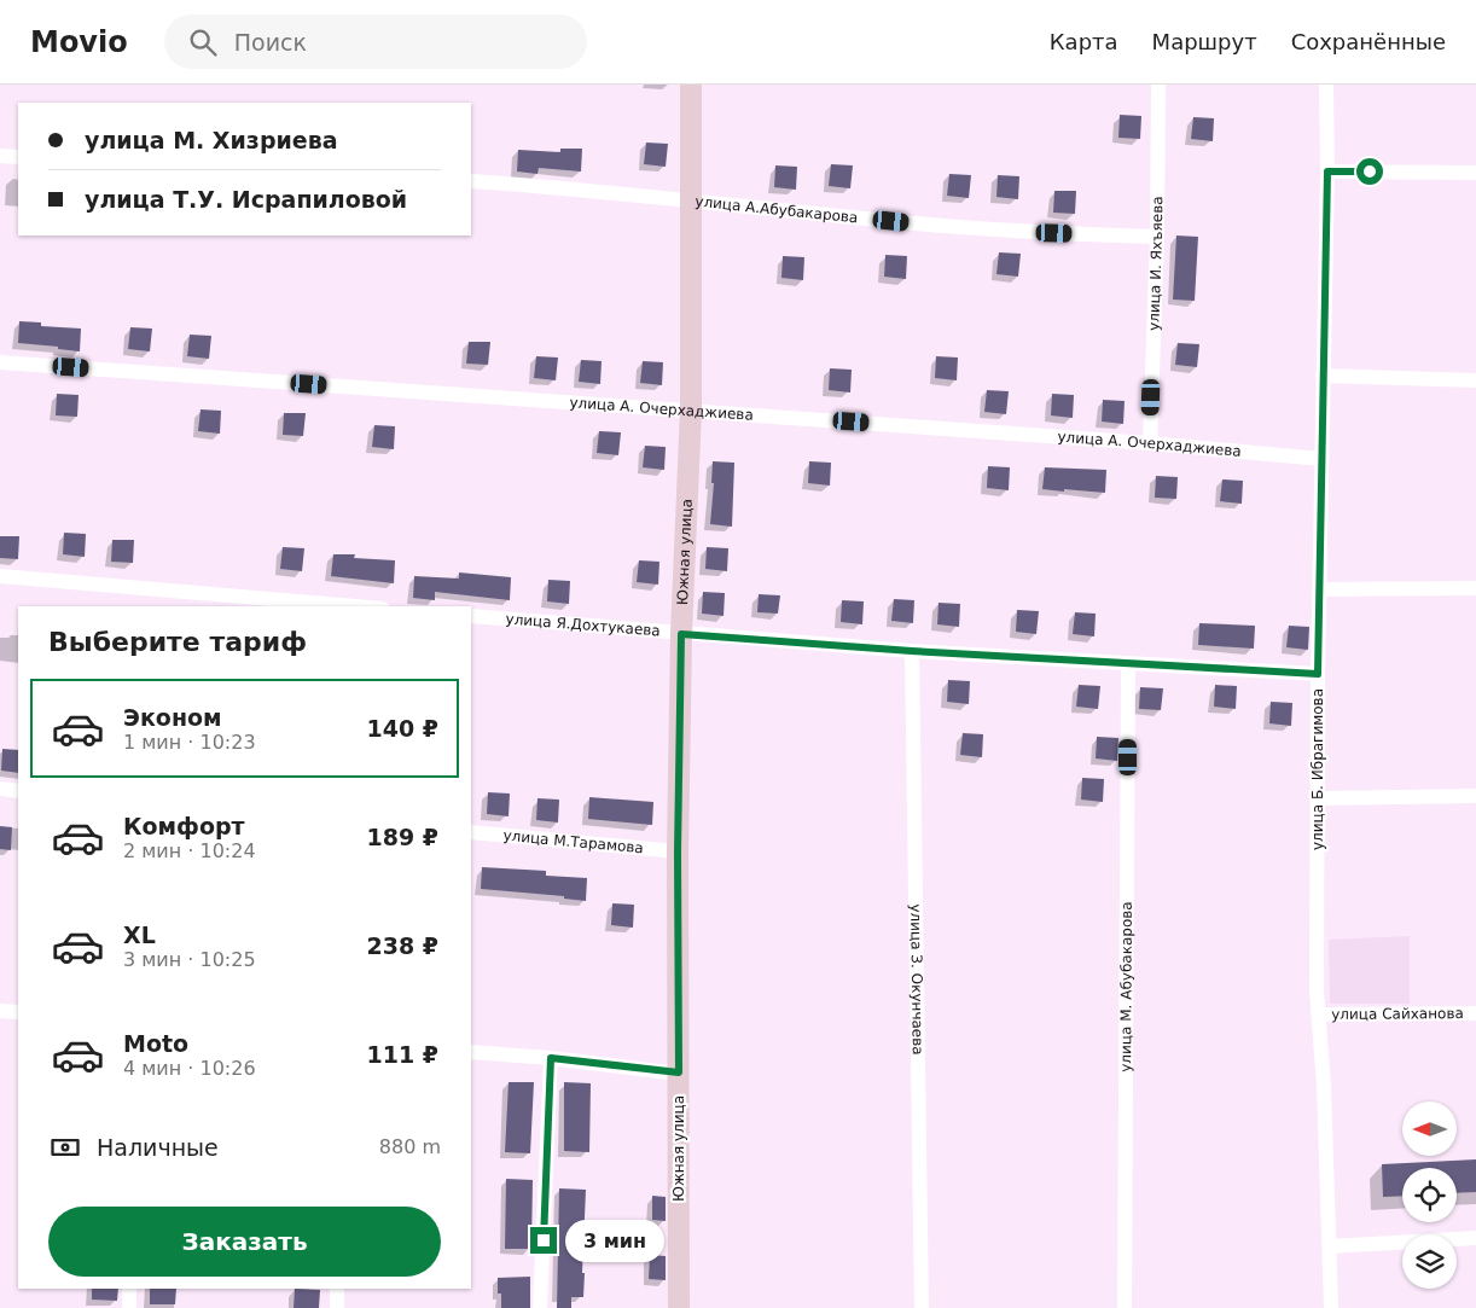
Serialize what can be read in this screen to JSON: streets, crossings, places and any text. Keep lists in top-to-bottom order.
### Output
{
  "streets": {
    "main road": ["Южная улица"],
    "street": [
      "улица А.Абубакарова",
      "улица И. Яхъяева",
      "улица А. Очерхаджиева",
      "улица Я.Дохтукаева",
      "улица Б. Ибрагимова",
      "улица М.Тарамова",
      "улица З. Окунчаева",
      "улица М. Абубакарова",
      "улица Сайханова"
    ]
  },
  "crossings": [
    ["улица А.Абубакарова", "улица И. Яхъяева"],
    ["улица А.Абубакарова", "Южная улица"],
    ["улица И. Яхъяева", "улица А. Очерхаджиева"],
    ["улица А. Очерхаджиева", "Южная улица"],
    ["улица А. Очерхаджиева", "улица Б. Ибрагимова"],
    ["Южная улица", "улица Я.Дохтукаева"],
    ["Южная улица", "улица М.Тарамова"],
    ["улица Я.Дохтукаева", "улица Б. Ибрагимова"],
    ["улица Я.Дохтукаева", "улица З. Окунчаева"],
    ["улица Я.Дохтукаева", "улица М. Абубакарова"],
    ["улица Б. Ибрагимова", "улица Сайханова"]
  ],
  "north": "left",
  "page": {
    "header": "Movio",
    "search": "Поиск",
    "nav": ["Карта", "Маршрут", "Сохранённые"],
    "banner": ["улица М. Хизриева", "улица Т.У. Исрапиловой"],
    "heading": "Выберите тариф",
    "list": [
      {
        "name": "Эконом",
        "note": "1 мин · 10:23",
        "value": "140 ₽"
      },
      {
        "name": "Комфорт",
        "note": "2 мин · 10:24",
        "value": "189 ₽"
      },
      {
        "name": "XL",
        "note": "3 мин · 10:25",
        "value": "238 ₽"
      },
      {
        "name": "Moto",
        "note": "4 мин · 10:26",
        "value": "111 ₽"
      }
    ],
    "pay": ["Наличные", "880 m"],
    "buttons": "Заказать",
    "bubble": "3 мин"
  }
}
